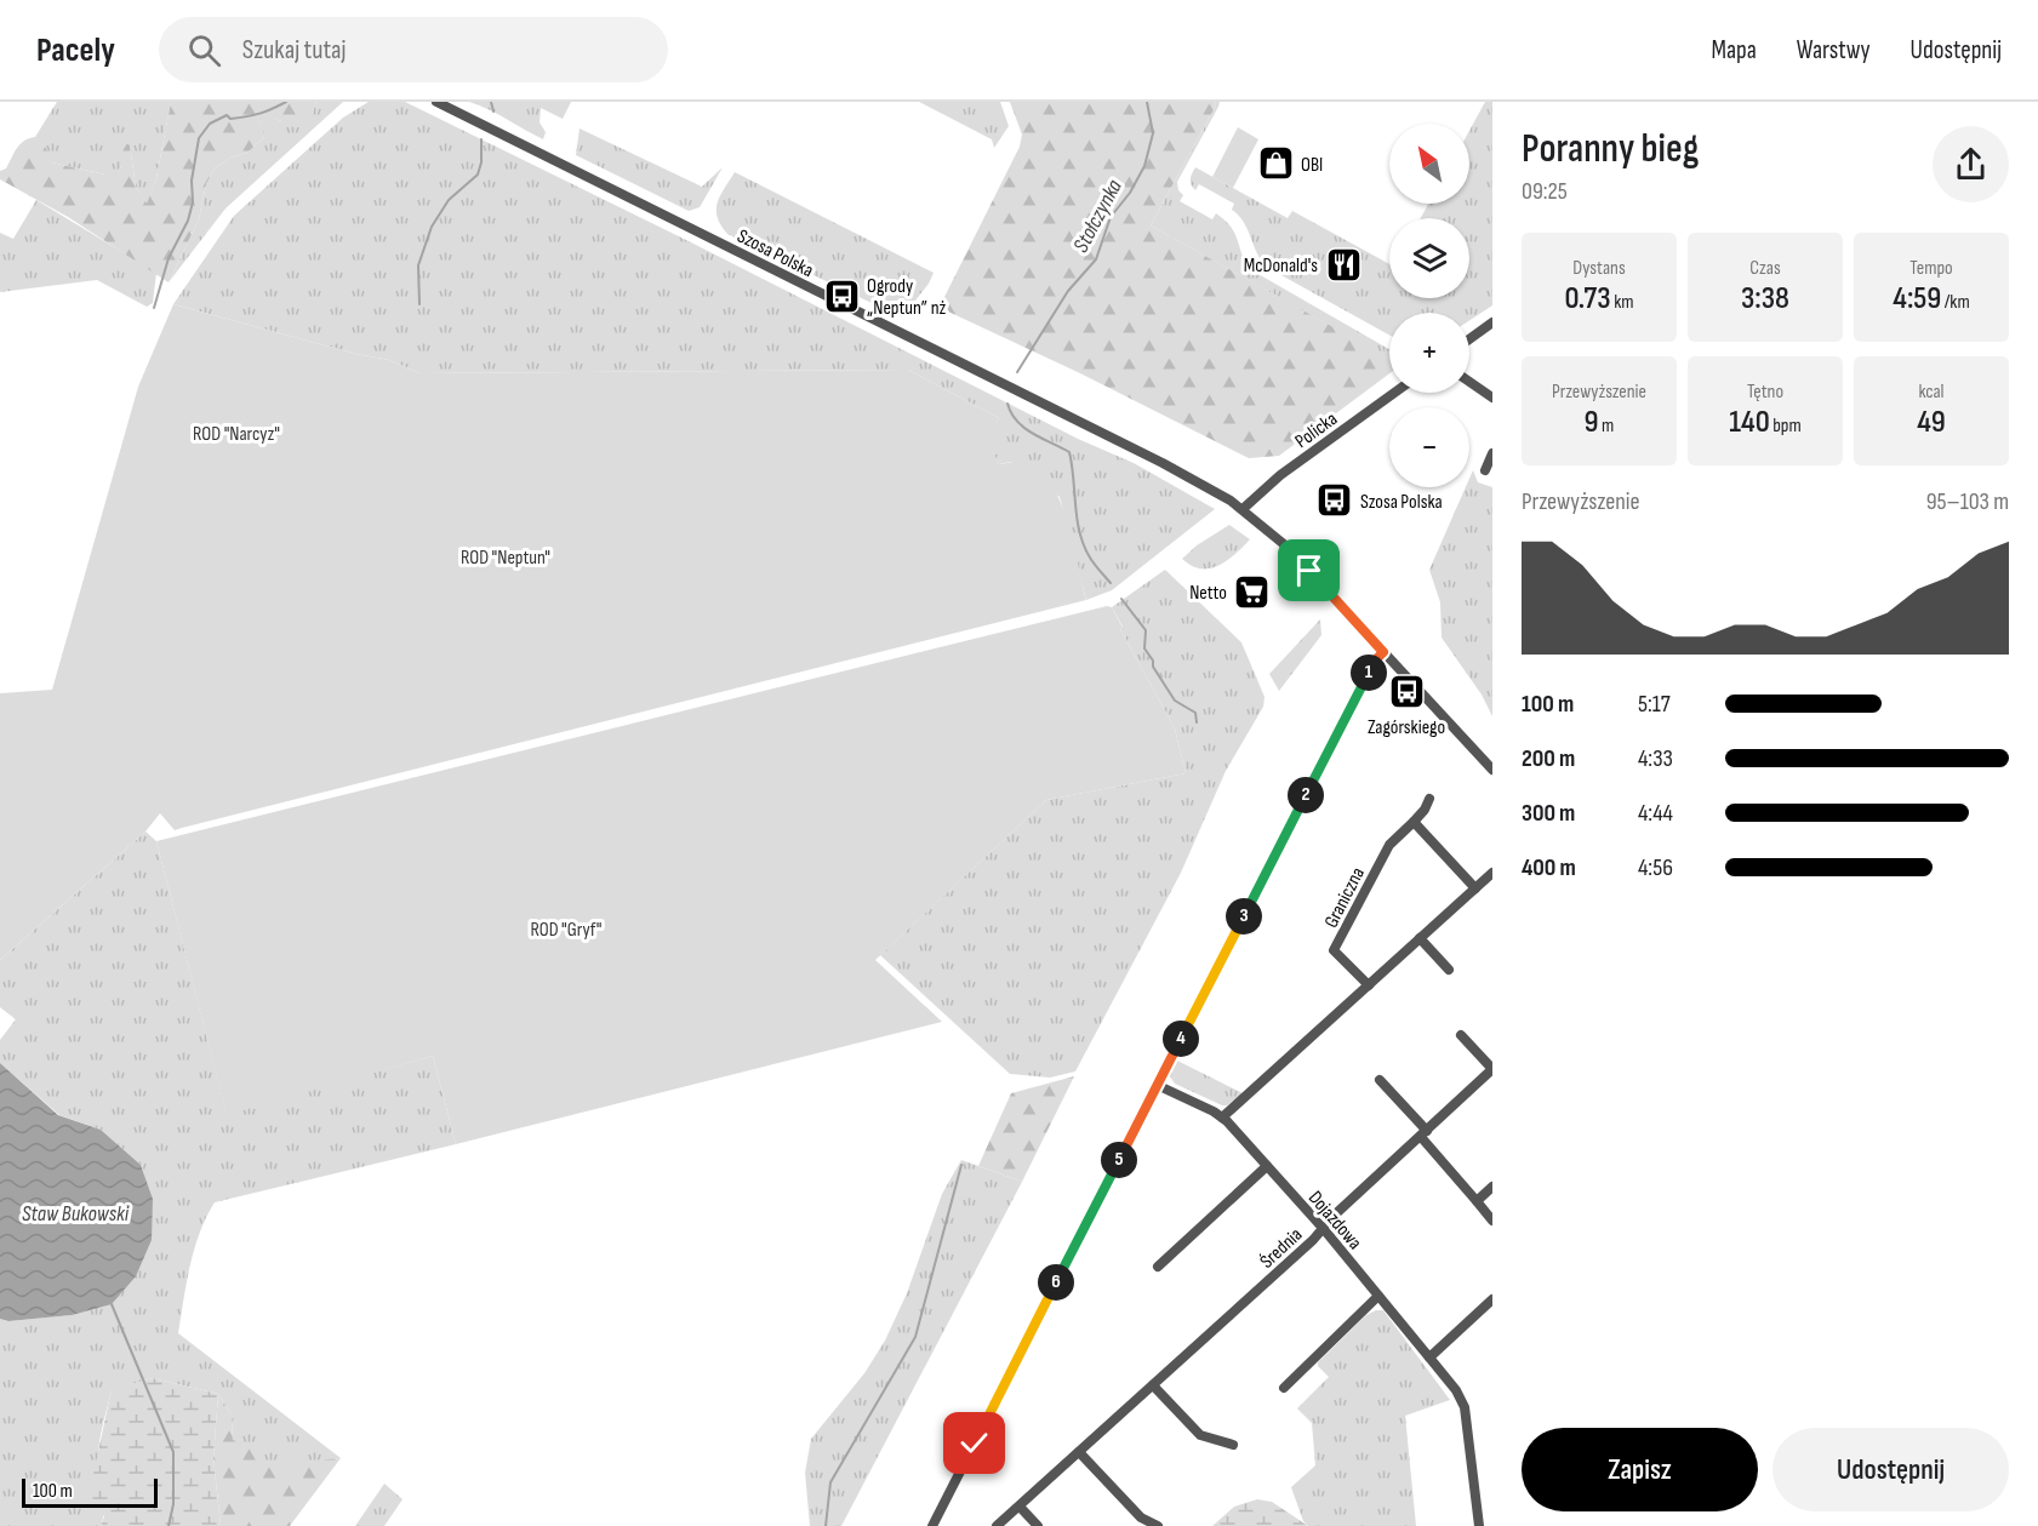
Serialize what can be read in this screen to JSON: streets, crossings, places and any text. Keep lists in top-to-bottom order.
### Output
{
  "streets": {
    "street": [
      "Szosa Polska",
      "Policka",
      "Graniczna",
      "Dojazdowa",
      "Średnia"
    ]
  },
  "crossings": [
    ["Szosa Polska", "Policka"],
    ["Dojazdowa", "Średnia"]
  ],
  "water": ["Stołczynka", "Staw Bukowski"],
  "parks": ["ROD \"Narcyz\"", "ROD \"Neptun\"", "ROD \"Gryf\""],
  "places": {
    "shop": ["OBI"],
    "restaurant": ["McDonald's"],
    "bus stop": ["Ogrody „Neptun” nż", "Szosa Polska", "Zagórskiego"],
    "supermarket": ["Netto"]
  },
  "scale_bar": "100 m",
  "north": "top left",
  "page": {
    "header": "Pacely",
    "search": "Szukaj tutaj",
    "nav": ["Mapa", "Warstwy", "Udostępnij"],
    "heading": ["Poranny bieg", "09:25"],
    "map_buttons": ["+", "−"],
    "stats": [
      ["Dystans", "0.73 km"],
      ["Czas", "3:38"],
      ["Tempo", "4:59 /km"],
      ["Przewyższenie", "9 m"],
      ["Tętno", "140 bpm"],
      ["kcal", "49"]
    ],
    "chart": ["Przewyższenie", "95–103 m"],
    "pins": [
      "1",
      "2",
      "3",
      "4",
      "5",
      "6"
    ],
    "list": [
      {
        "name": "100 m",
        "note": "5:17"
      },
      {
        "name": "200 m",
        "note": "4:33"
      },
      {
        "name": "300 m",
        "note": "4:44"
      },
      {
        "name": "400 m",
        "note": "4:56"
      }
    ],
    "buttons": ["Zapisz", "Udostępnij"],
    "scale": "100 m"
  }
}
